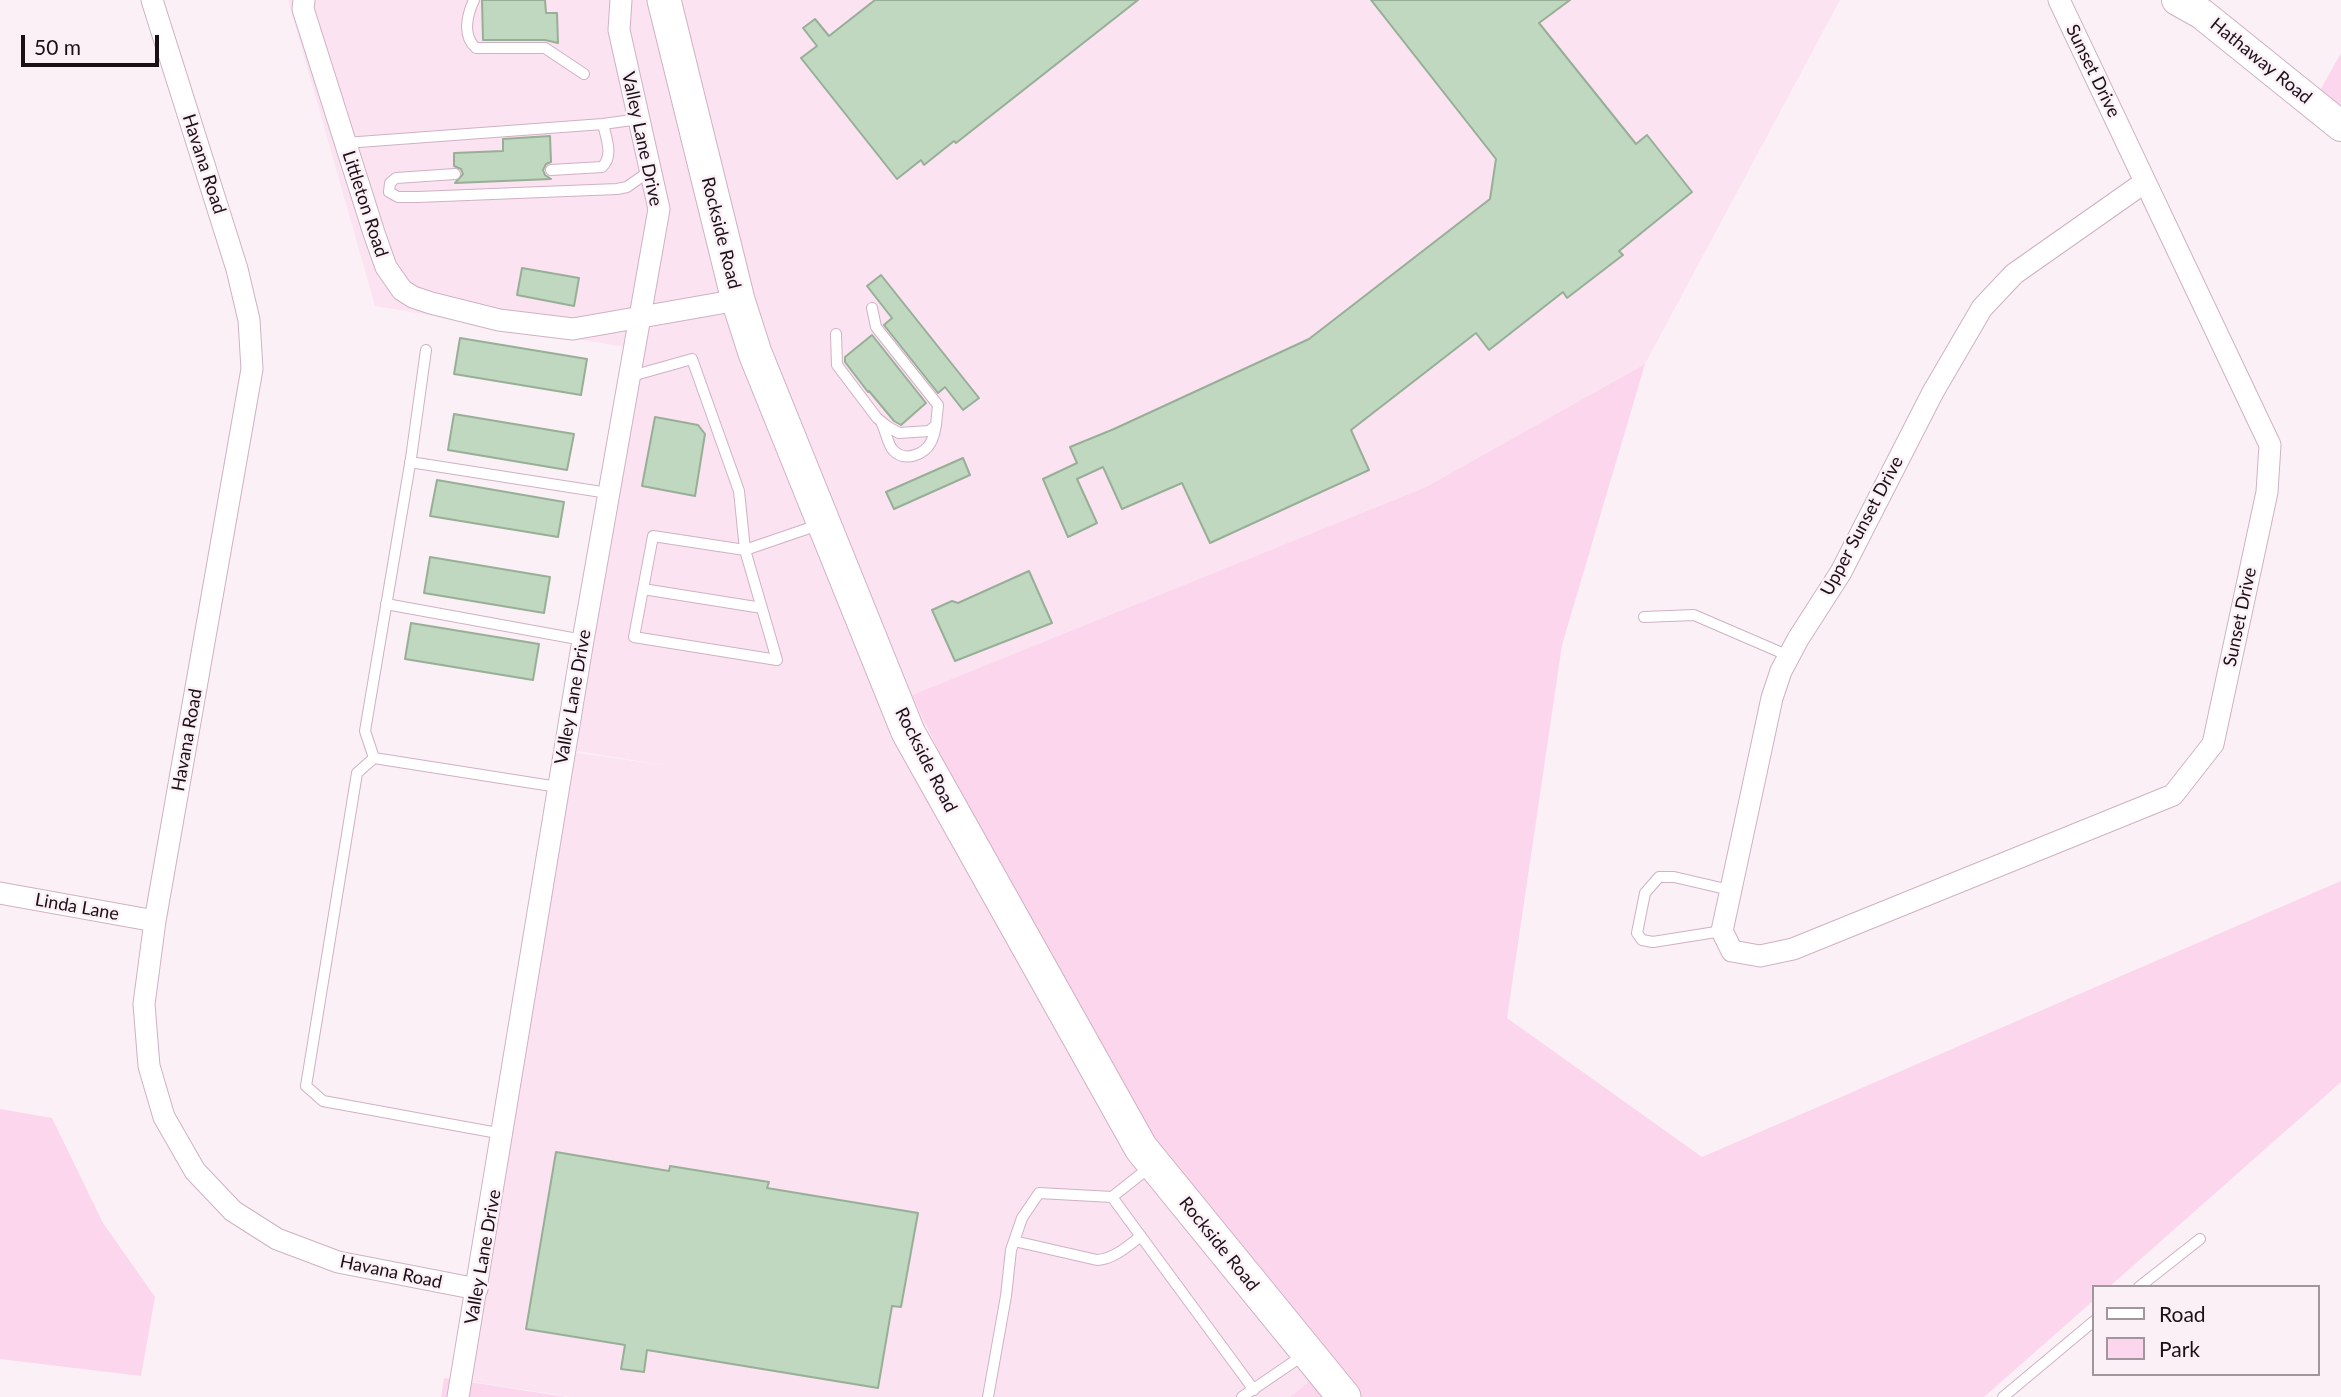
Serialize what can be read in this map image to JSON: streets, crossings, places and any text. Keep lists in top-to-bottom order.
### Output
{
  "streets": {
    "main road": ["Rockside Road"],
    "street": [
      "Hathaway Road",
      "Sunset Drive",
      "Valley Lane Drive",
      "Havana Road",
      "Littleton Road",
      "Upper Sunset Drive",
      "Linda Lane"
    ]
  },
  "crossings": [
    ["Sunset Drive", "Upper Sunset Drive"],
    ["Valley Lane Drive", "Havana Road"],
    ["Valley Lane Drive", "Littleton Road"],
    ["Havana Road", "Linda Lane"],
    ["Littleton Road", "Rockside Road"]
  ],
  "legend": ["Road", "Park"],
  "scale_bar": "50 m"
}
